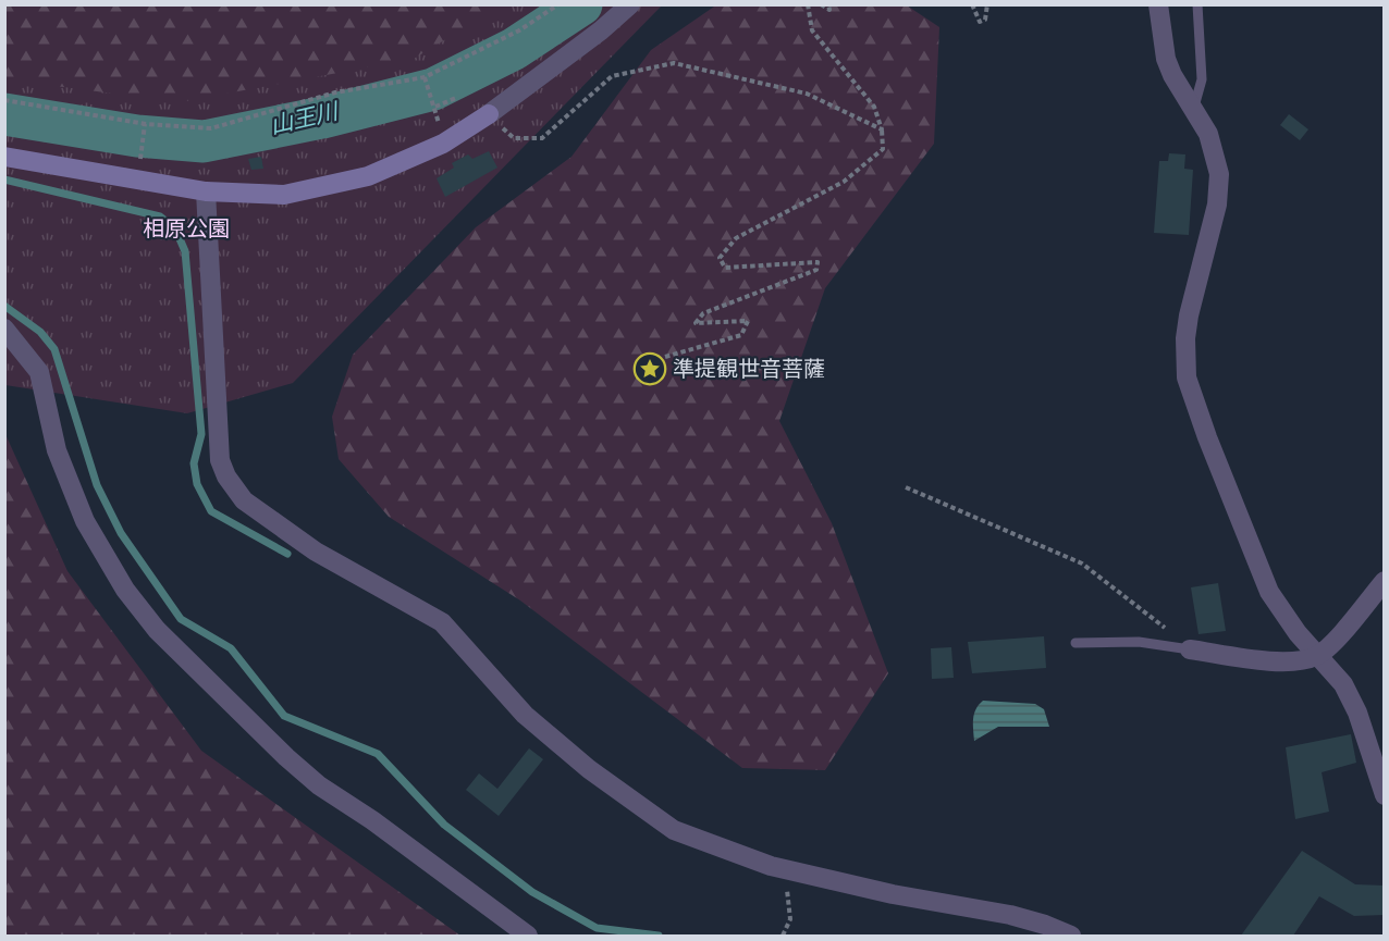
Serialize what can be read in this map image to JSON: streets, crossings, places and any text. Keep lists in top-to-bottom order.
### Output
{
  "water": ["山王川"],
  "parks": ["相原公園"],
  "places": {
    "place": ["準提観世音菩薩"]
  }
}
